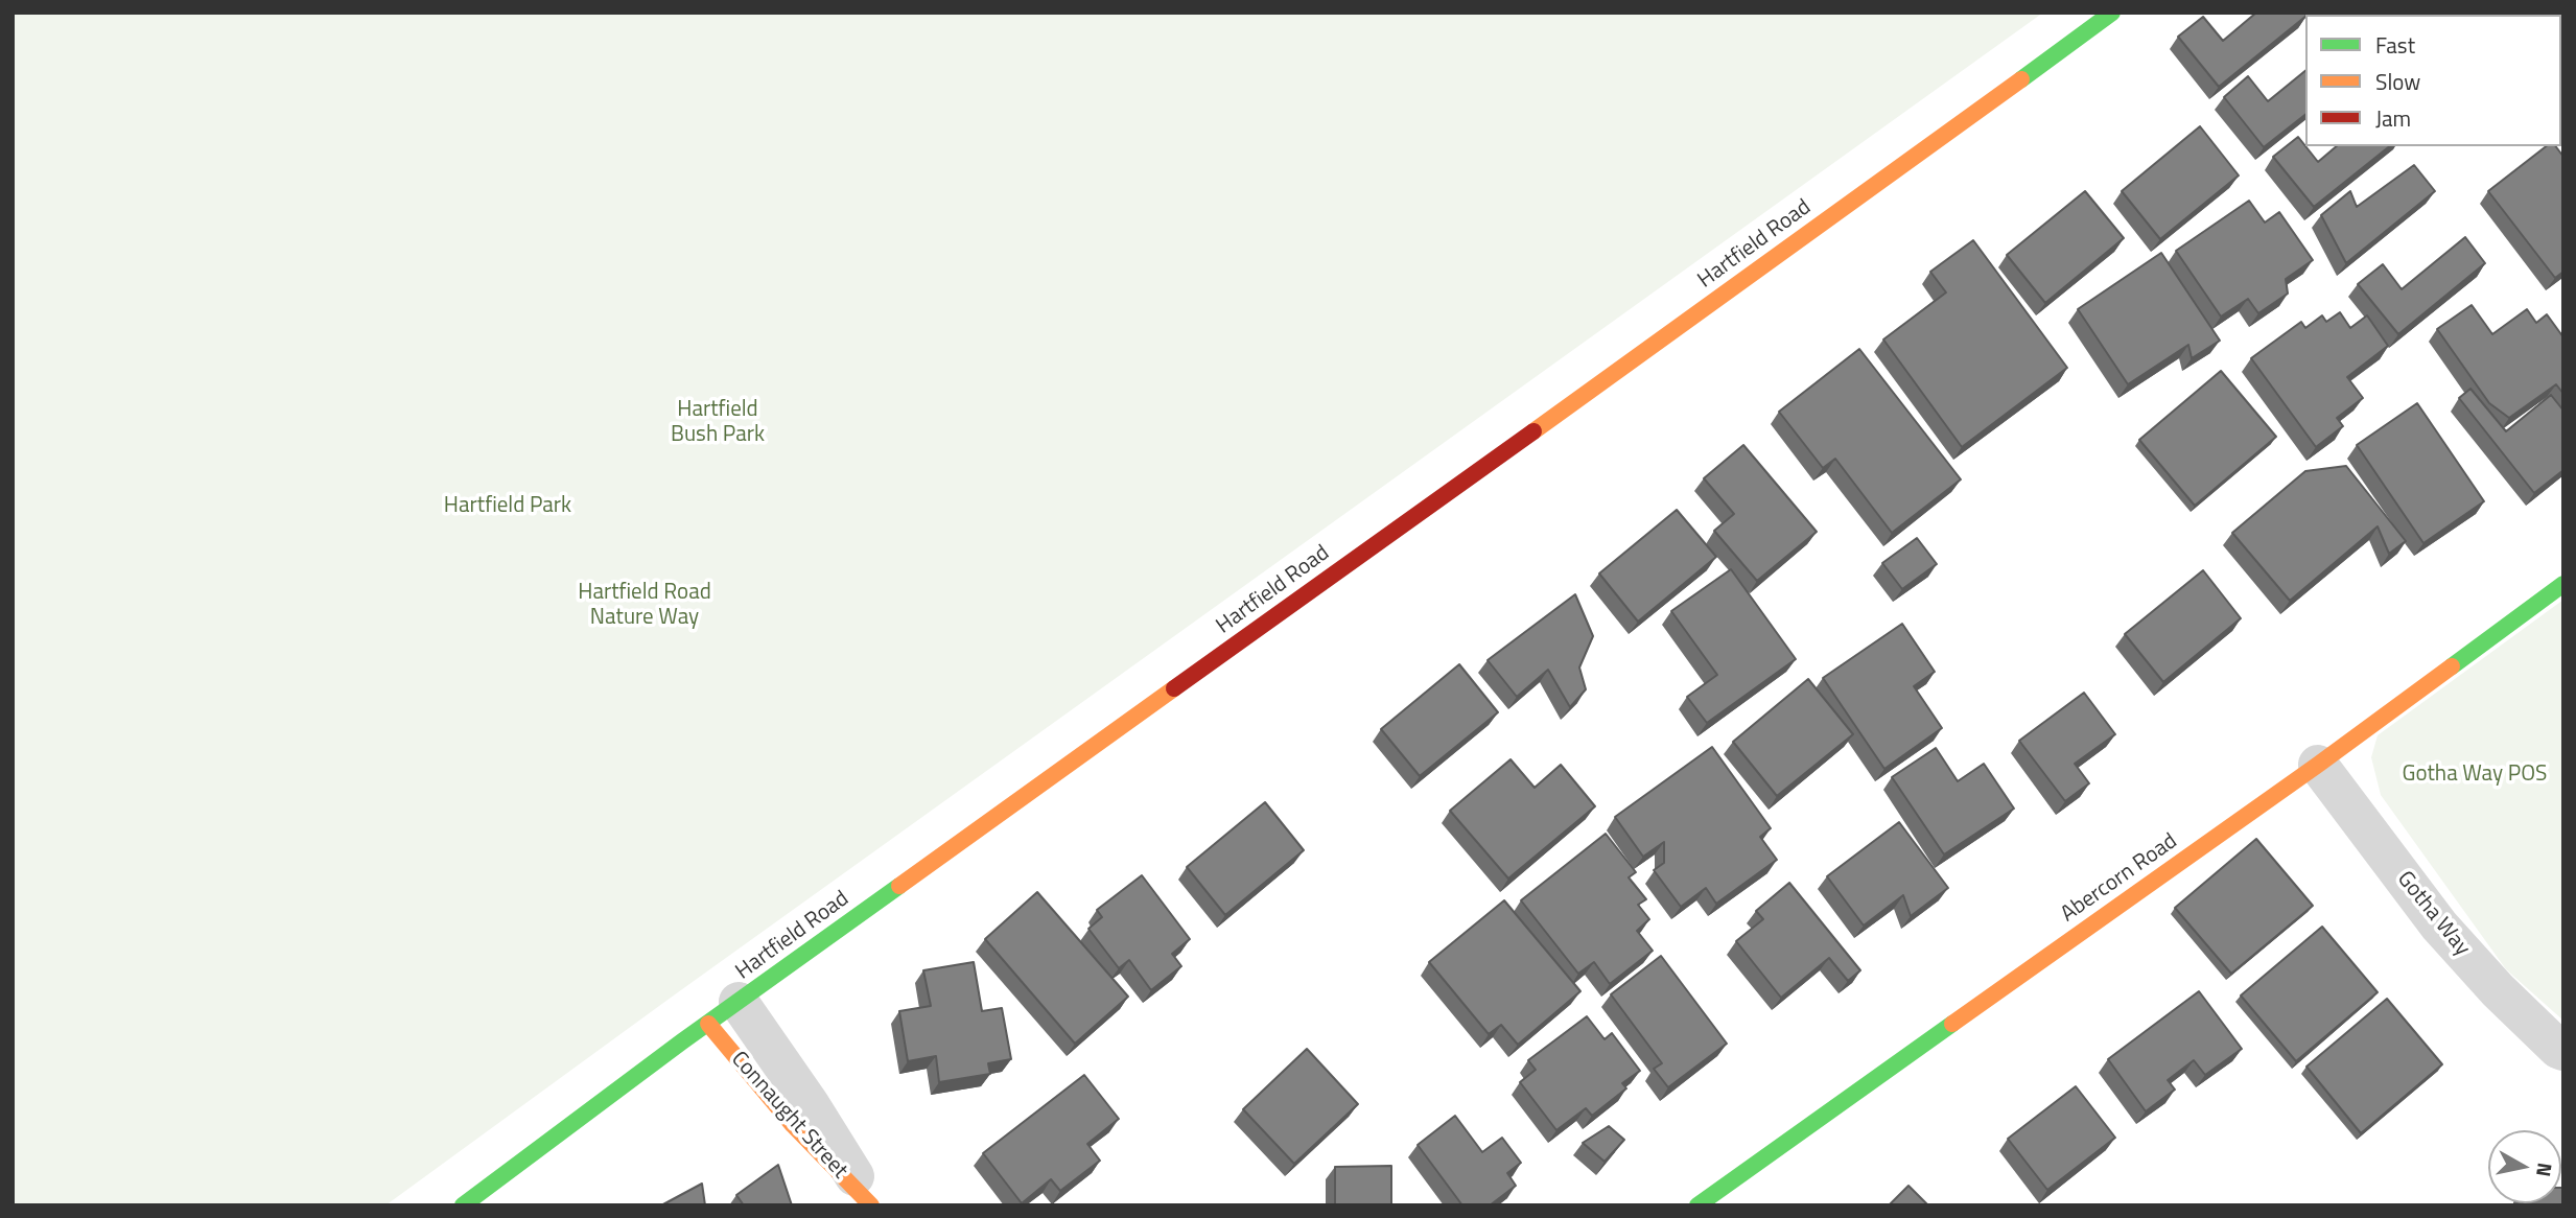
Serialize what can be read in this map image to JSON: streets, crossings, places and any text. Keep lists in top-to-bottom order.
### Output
{
  "streets": {
    "street": [
      "Hartfield Road",
      "Abercorn Road",
      "Gotha Way",
      "Connaught Street"
    ]
  },
  "crossings": [
    ["Hartfield Road", "Connaught Street"],
    ["Abercorn Road", "Gotha Way"]
  ],
  "parks": [
    "Hartfield Bush Park",
    "Hartfield Park",
    "Hartfield Road Nature Way",
    "Gotha Way POS"
  ],
  "legend": ["Fast", "Slow", "Jam"],
  "north": "right"
}
